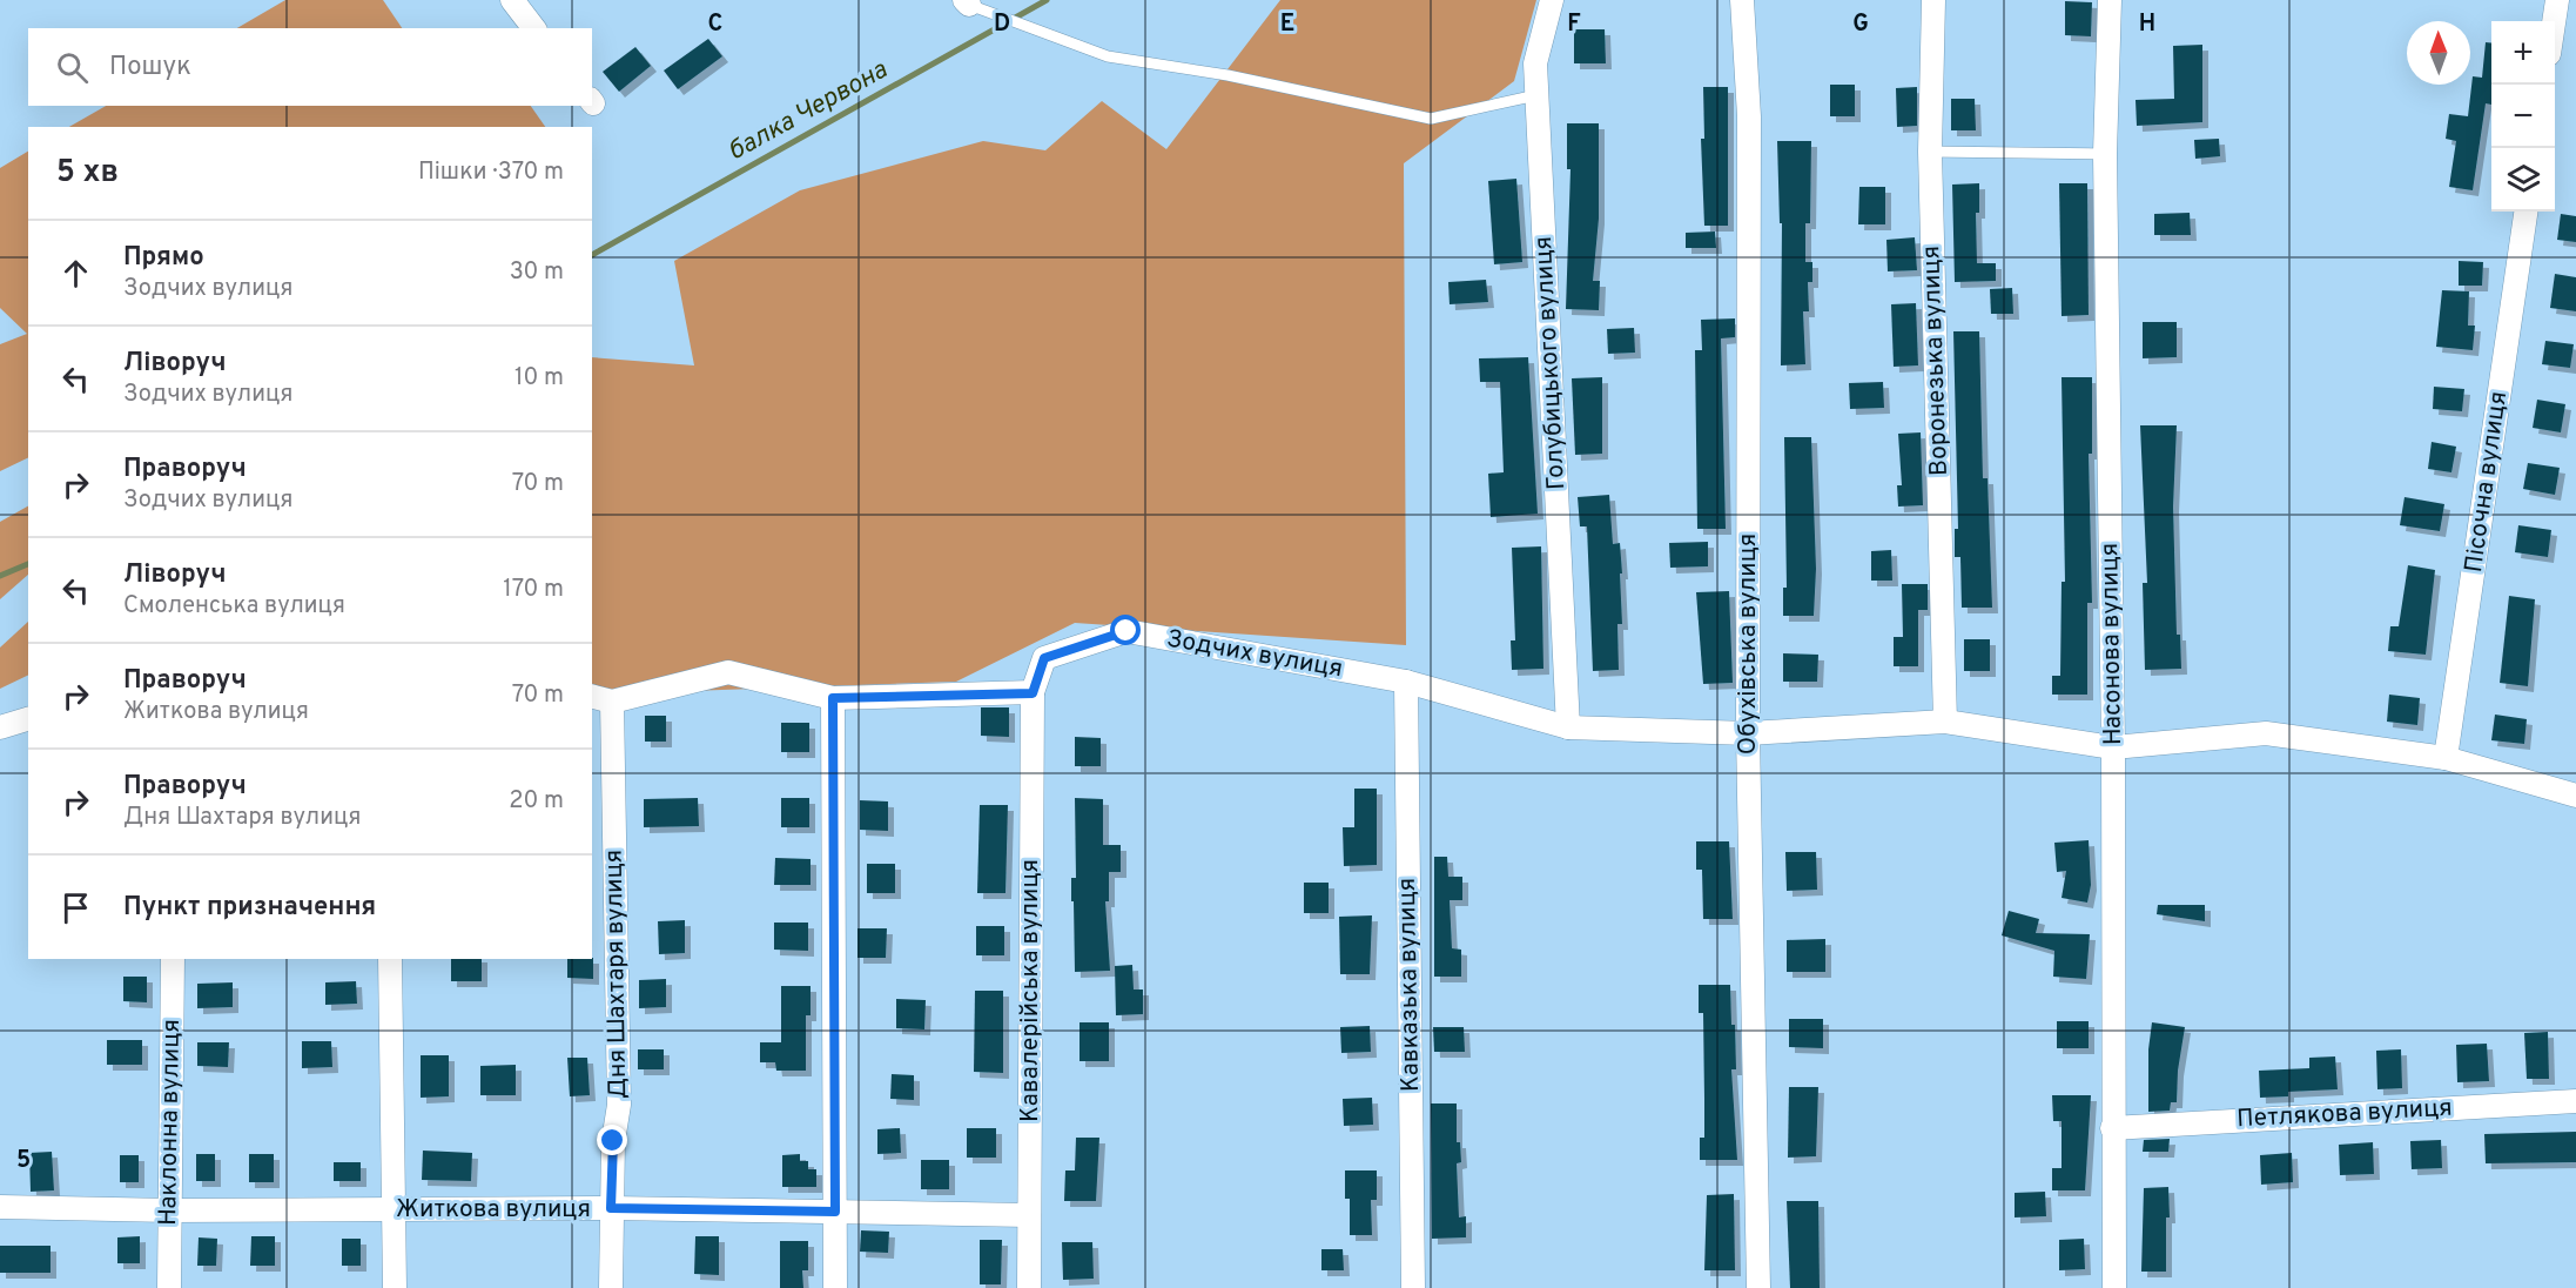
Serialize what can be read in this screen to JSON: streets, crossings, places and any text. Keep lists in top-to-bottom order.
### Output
{
  "streets": {
    "street": [
      "Воронезька вулиця",
      "Голубицького вулиця",
      "Пісочна вулиця",
      "Обухівська вулиця",
      "Насонова вулиця",
      "Зодчих вулиця",
      "Дня Шахтаря вулиця",
      "Кавказька вулиця",
      "Кавалерійська вулиця",
      "Петлякова вулиця",
      "Наклонна вулиця",
      "Житкова вулиця"
    ]
  },
  "crossings": [
    ["Насонова вулиця", "Петлякова вулиця"],
    ["Зодчих вулиця", "Кавказька вулиця"],
    ["Зодчих вулиця", "Кавалерійська вулиця"],
    ["Дня Шахтаря вулиця", "Житкова вулиця"],
    ["Кавалерійська вулиця", "Житкова вулиця"],
    ["Наклонна вулиця", "Житкова вулиця"]
  ],
  "water": ["балка Червона"],
  "north": "top",
  "page": {
    "map_buttons": ["+", "−"],
    "search": "Пошук",
    "heading": ["5 хв", "Пішки · 370 m"],
    "list": [
      ["Прямо", "Зодчих вулиця", "30 m"],
      ["Ліворуч", "Зодчих вулиця", "10 m"],
      ["Праворуч", "Зодчих вулиця", "70 m"],
      ["Ліворуч", "Смоленська вулиця", "170 m"],
      ["Праворуч", "Житкова вулиця", "70 m"],
      ["Праворуч", "Дня Шахтаря вулиця", "20 m"],
      "Пункт призначення"
    ]
  },
  "grid": {
    "columns": [
      "C",
      "D",
      "E",
      "F",
      "G",
      "H"
    ],
    "rows": ["5"]
  }
}
